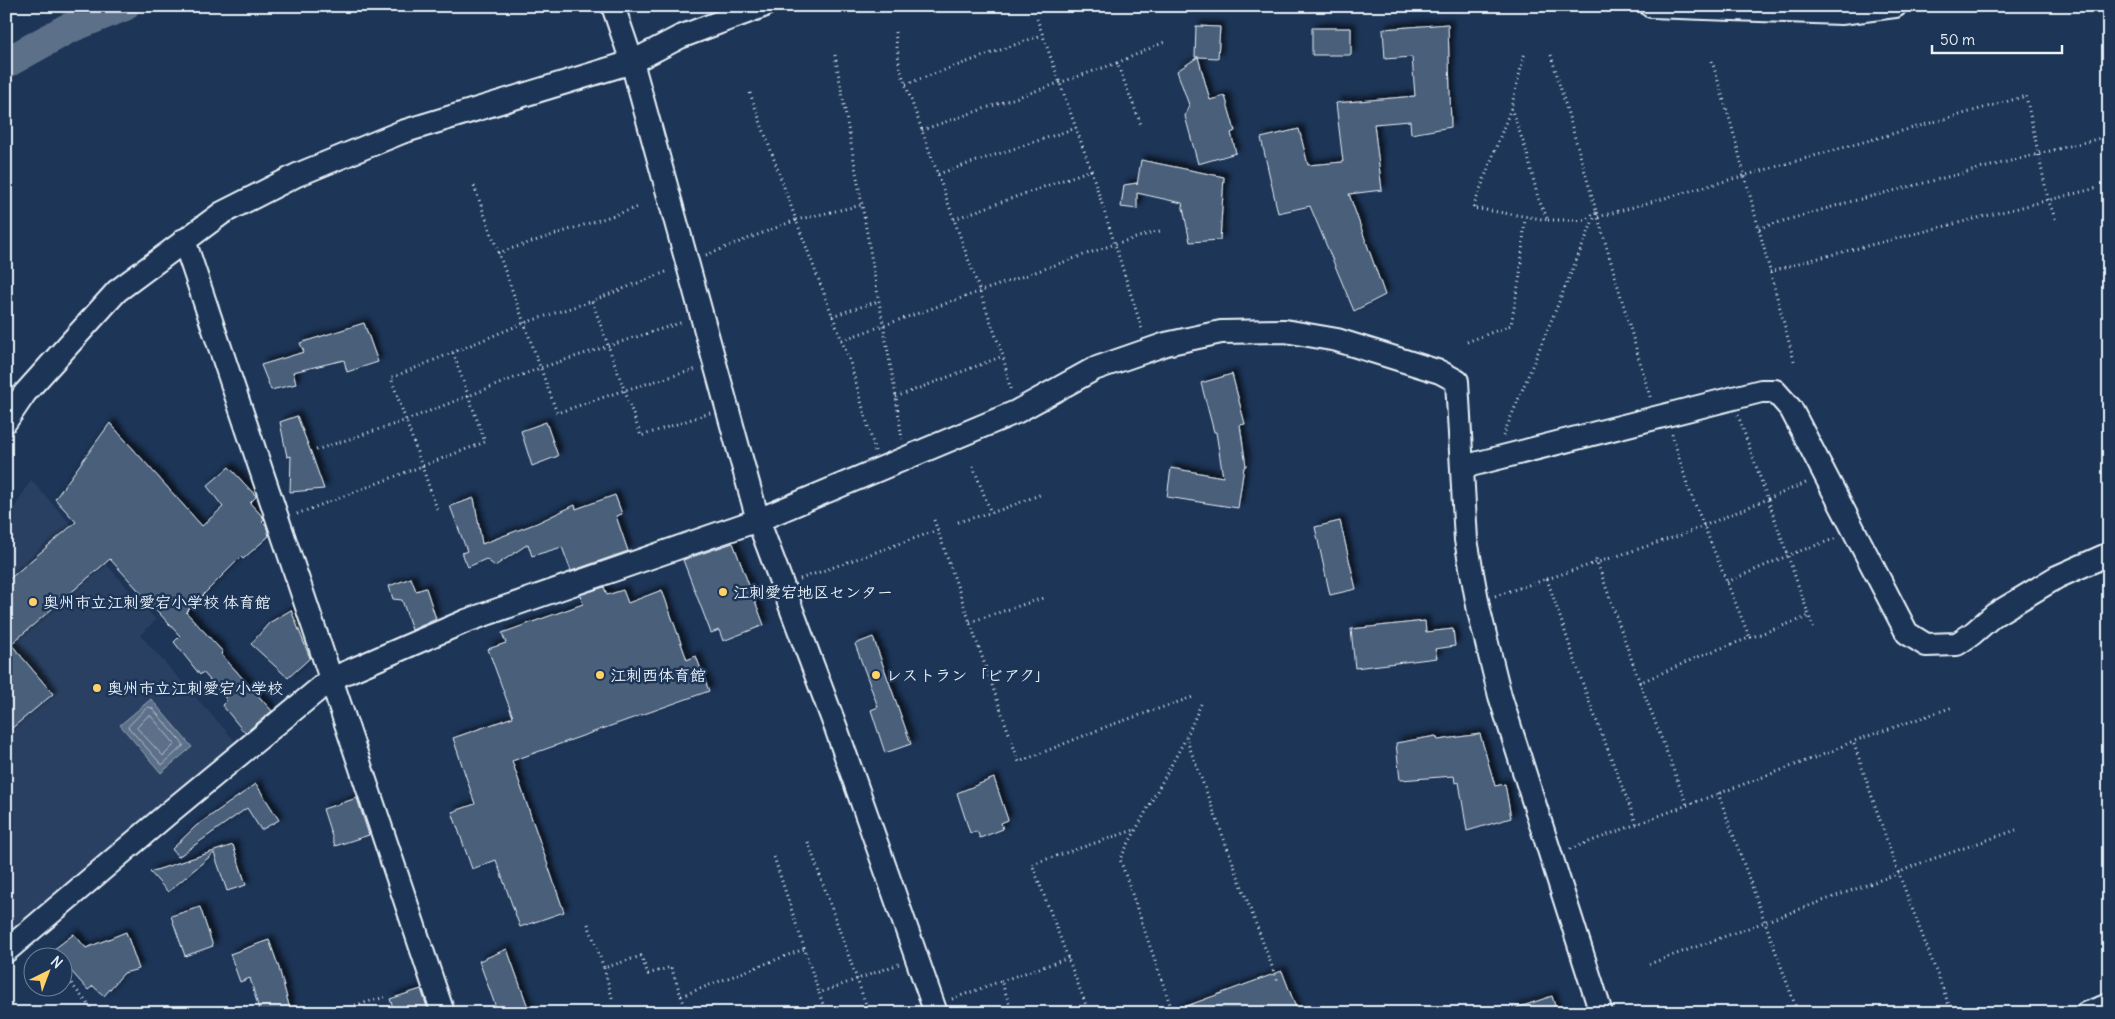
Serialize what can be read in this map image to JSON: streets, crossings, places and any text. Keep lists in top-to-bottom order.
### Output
{
  "places": [
    "江刺愛宕地区センター",
    "奥州市立江刺愛宕小学校 体育館",
    "江刺西体育館",
    "レストラン 「ビアク」",
    "奥州市立江刺愛宕小学校"
  ],
  "scale_bar": "50 m",
  "north": "top right"
}
